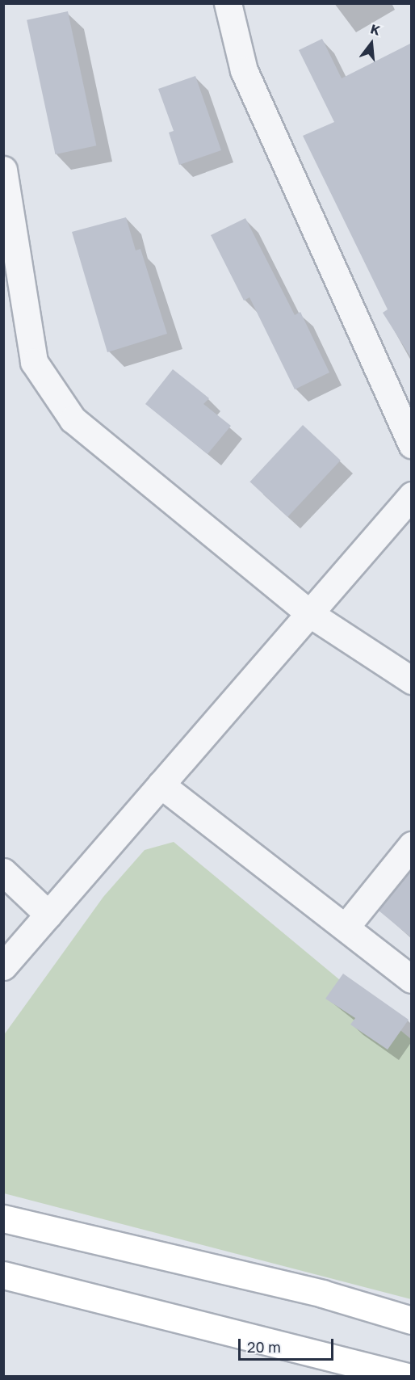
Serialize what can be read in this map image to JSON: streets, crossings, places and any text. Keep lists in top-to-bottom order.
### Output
{
  "scale_bar": "20 m",
  "north": "top"
}
